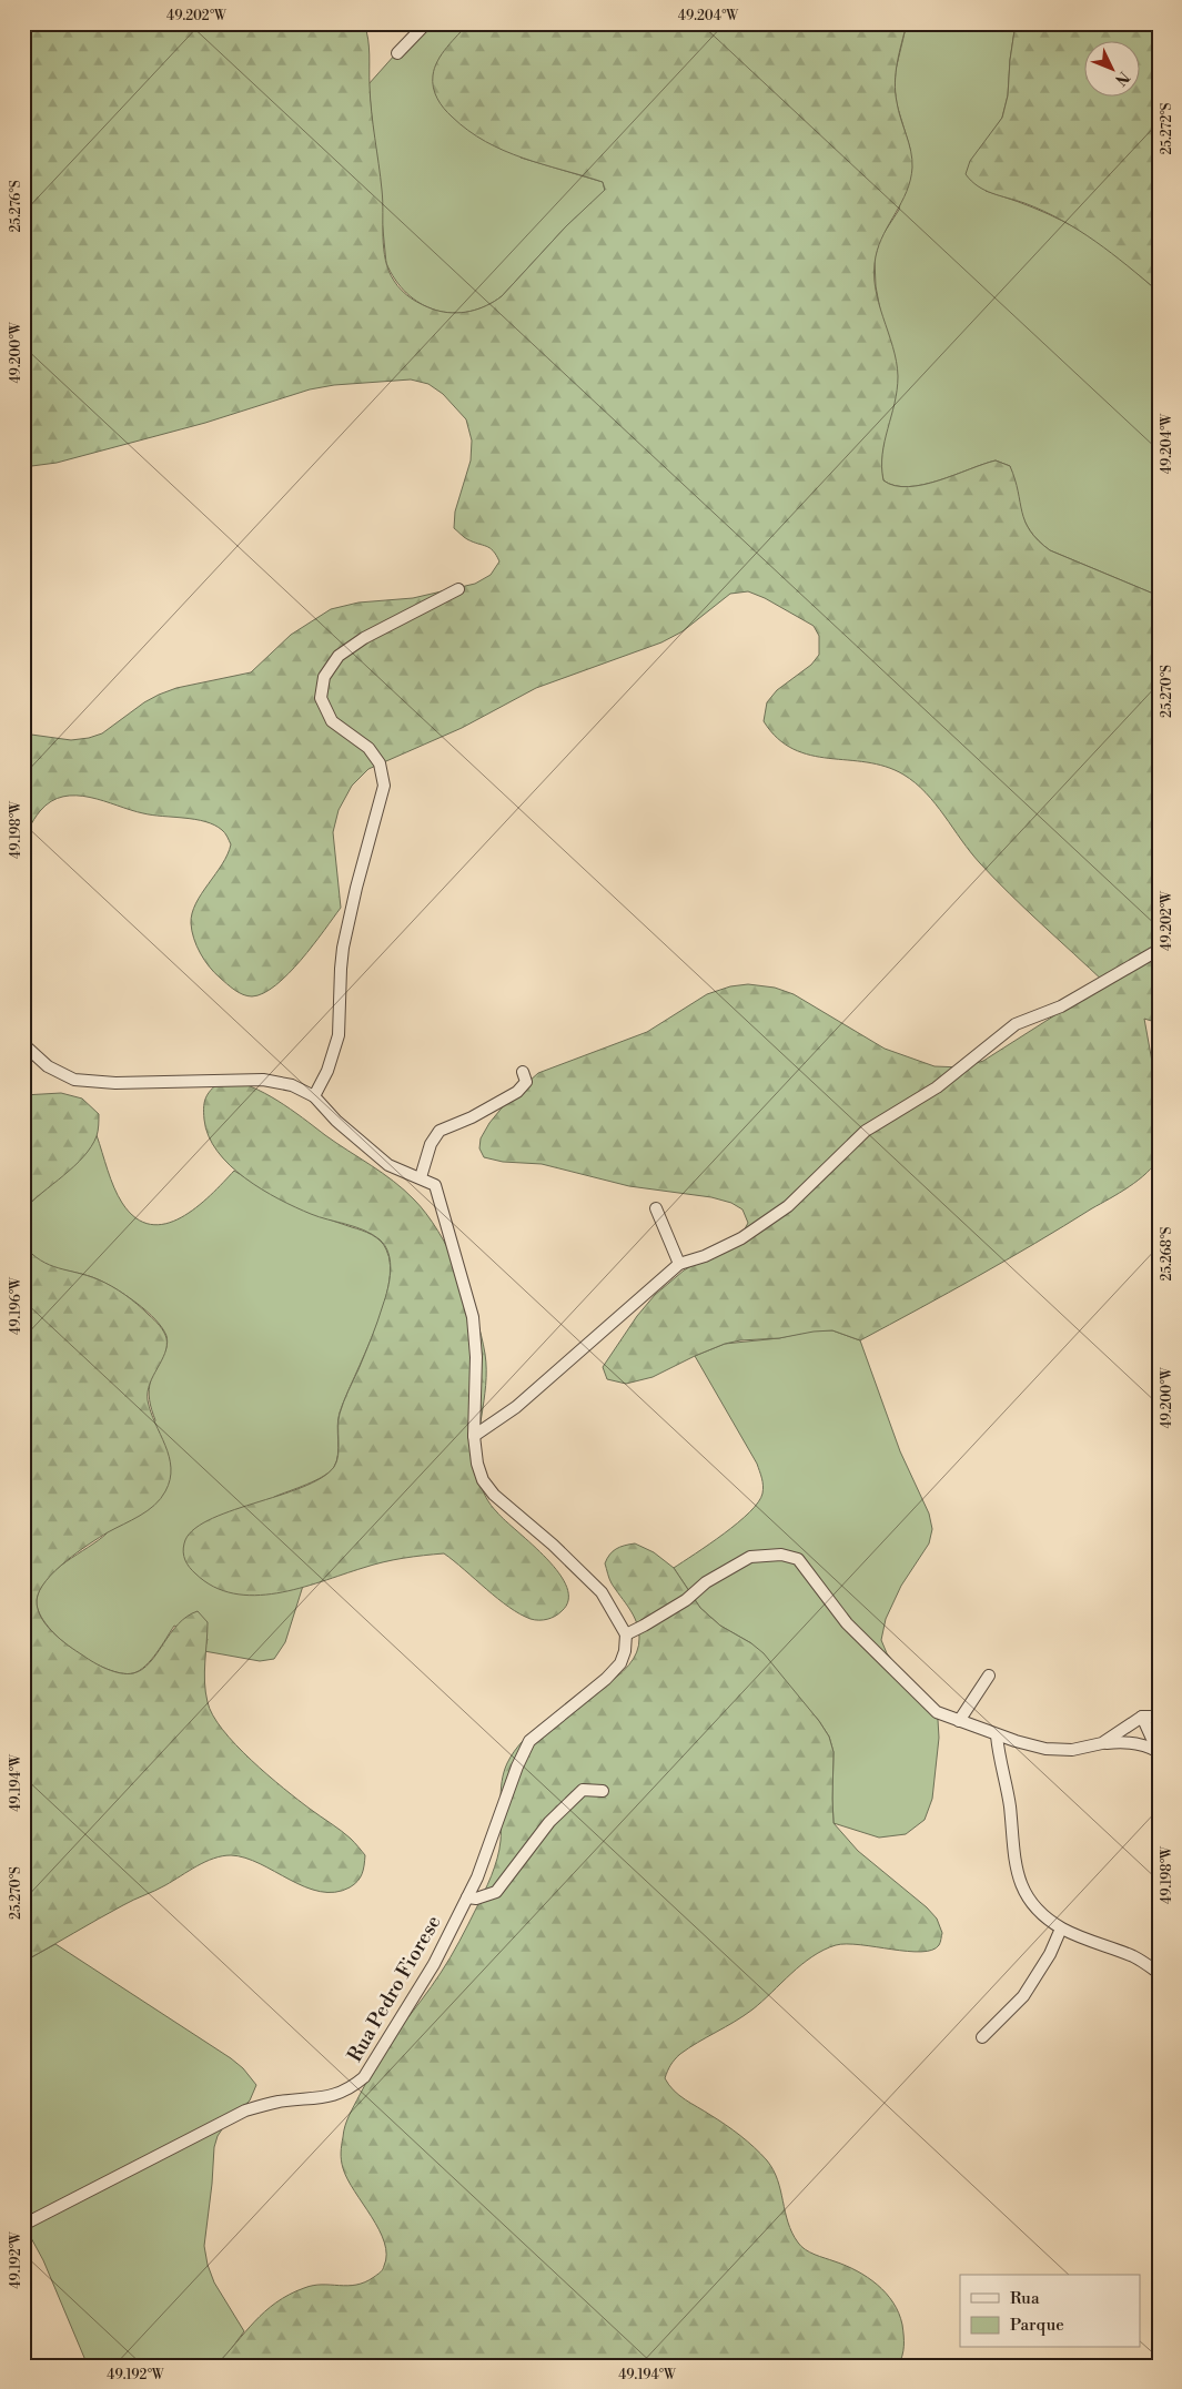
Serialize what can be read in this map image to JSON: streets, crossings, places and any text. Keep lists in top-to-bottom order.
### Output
{
  "streets": {
    "street": ["Rua Pedro Fiorese"]
  },
  "legend": ["Rua", "Parque"],
  "north": "bottom right",
  "coordinates": [
    "49.202°W",
    "49.204°W",
    "25.272°S",
    "25.276°S",
    "49.200°W",
    "25.270°S",
    "49.198°W",
    "25.268°S",
    "49.196°W",
    "49.194°W",
    "49.192°W"
  ]
}
